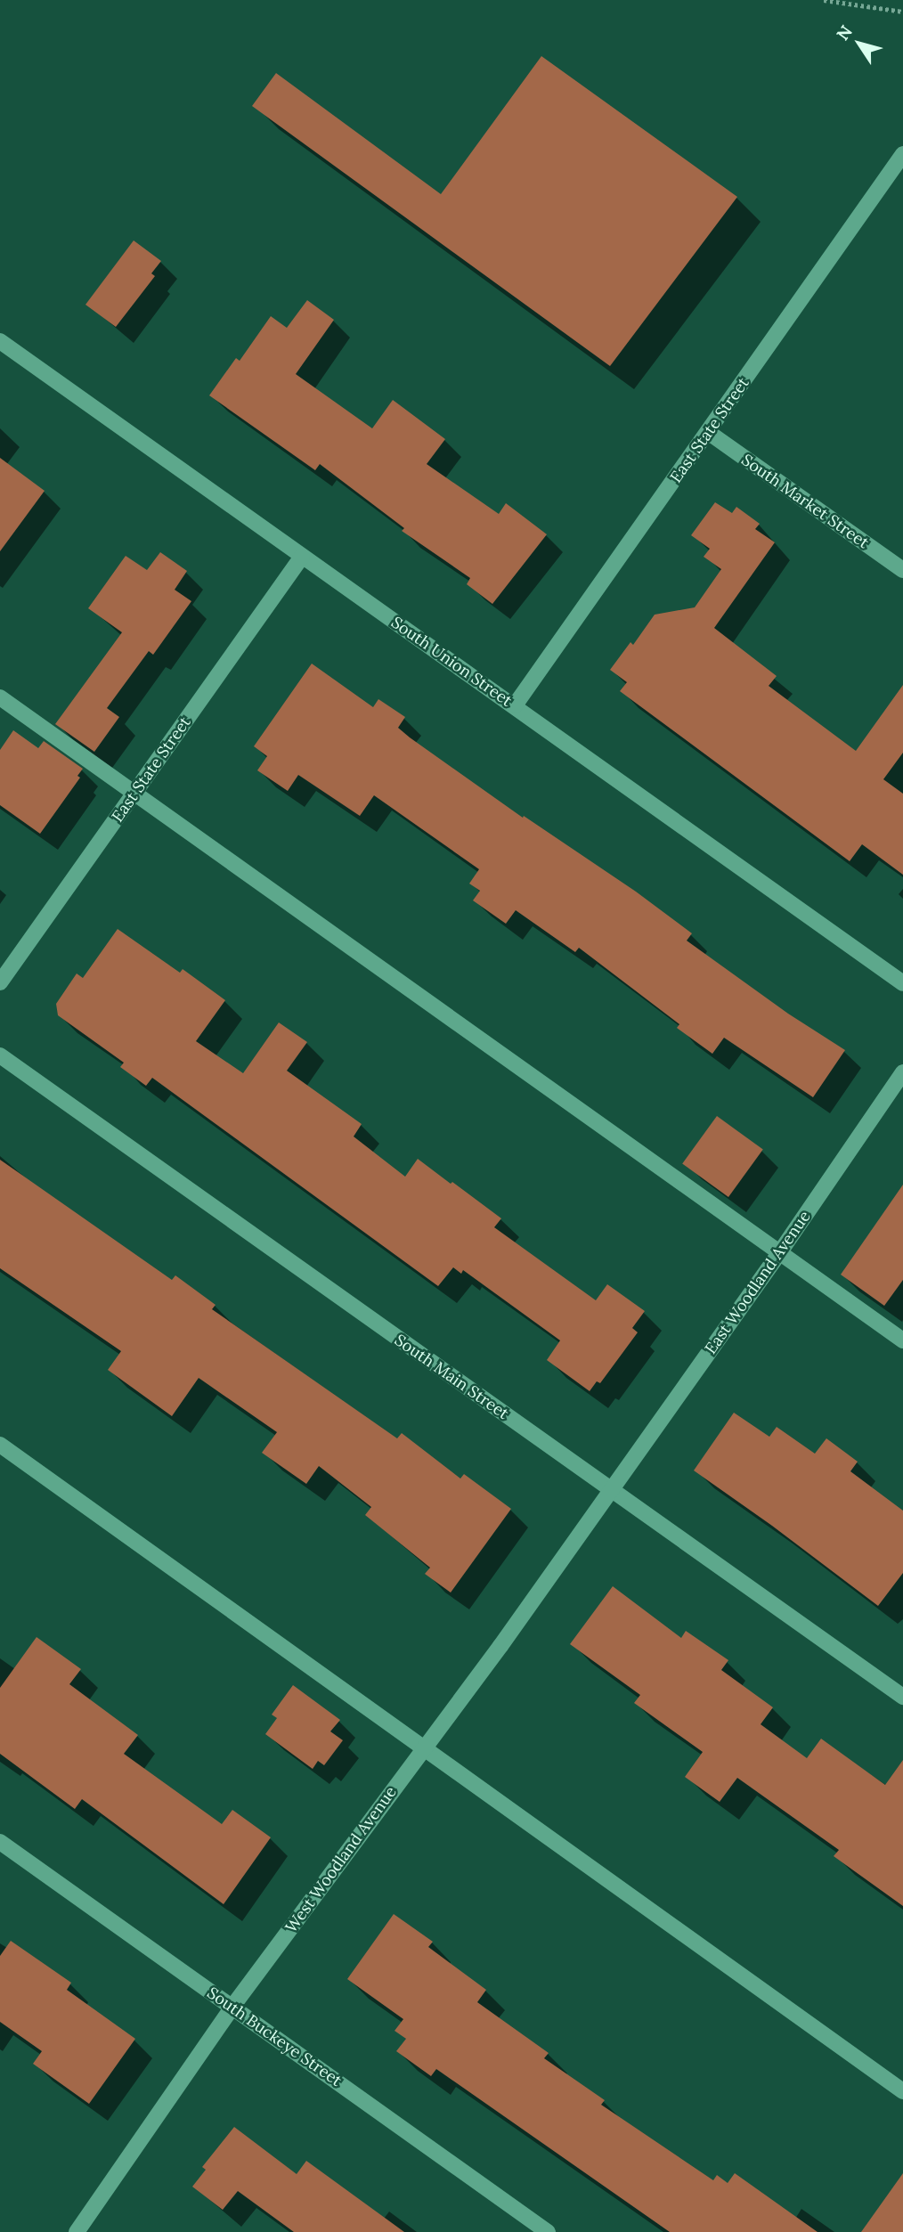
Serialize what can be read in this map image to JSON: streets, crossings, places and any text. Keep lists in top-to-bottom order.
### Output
{
  "streets": {
    "street": [
      "East State Street",
      "South Market Street",
      "South Union Street",
      "East Woodland Avenue",
      "South Main Street",
      "West Woodland Avenue",
      "South Buckeye Street"
    ]
  },
  "crossings": [
    ["East State Street", "South Market Street"],
    ["East State Street", "South Union Street"],
    ["East Woodland Avenue", "South Main Street"],
    ["East Woodland Avenue", "West Woodland Avenue"],
    ["South Main Street", "West Woodland Avenue"],
    ["West Woodland Avenue", "South Buckeye Street"]
  ],
  "north": "top left"
}
